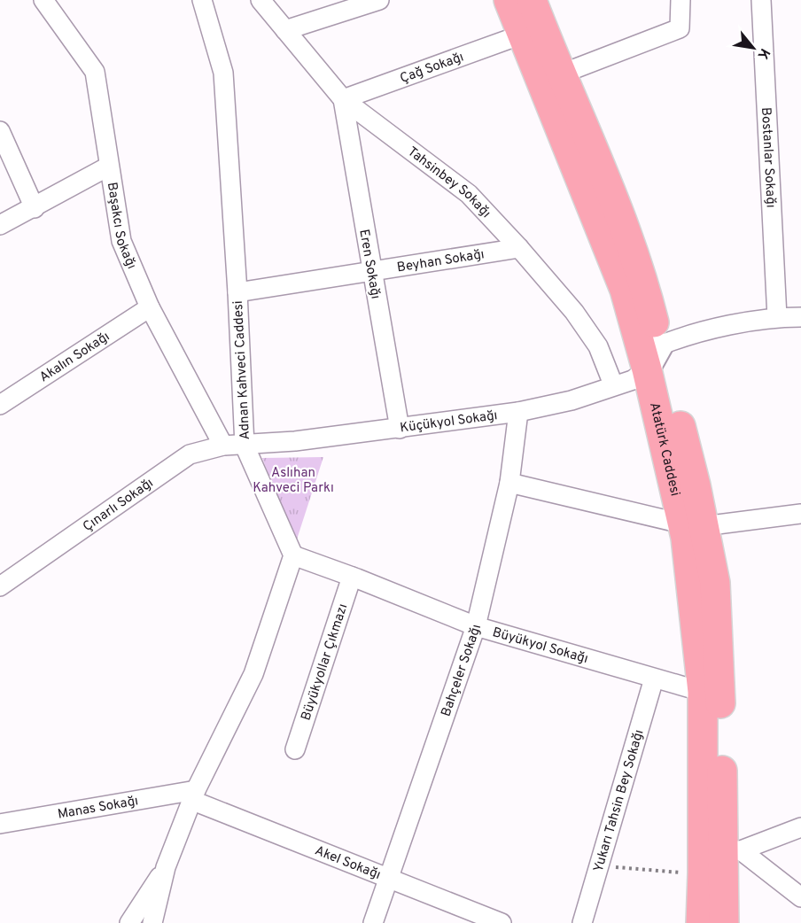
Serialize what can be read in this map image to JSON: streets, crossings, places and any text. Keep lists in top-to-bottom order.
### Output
{
  "streets": {
    "main road": ["Atatürk Caddesi"],
    "street": [
      "Çağ Sokağı",
      "Bostanlar Sokağı",
      "Tahsinbey Sokağı",
      "Başakcı Sokağı",
      "Beyhan Sokağı",
      "Eren Sokağı",
      "Akalın Sokağı",
      "Adnan Kahveci Caddesi",
      "Küçükyol Sokağı",
      "Çınarlı Sokağı",
      "Büyükyol Sokağı",
      "Büyükyollar Çıkmazı",
      "Bahçeler Sokağı",
      "Yukarı Tahsin Bey Sokağı",
      "Manas Sokağı",
      "Akel Sokağı"
    ]
  },
  "crossings": [
    ["Çağ Sokağı", "Tahsinbey Sokağı"],
    ["Çağ Sokağı", "Eren Sokağı"],
    ["Çağ Sokağı", "Atatürk Caddesi"],
    ["Bostanlar Sokağı", "Küçükyol Sokağı"],
    ["Tahsinbey Sokağı", "Beyhan Sokağı"],
    ["Tahsinbey Sokağı", "Eren Sokağı"],
    ["Tahsinbey Sokağı", "Küçükyol Sokağı"],
    ["Başakcı Sokağı", "Akalın Sokağı"],
    ["Başakcı Sokağı", "Çınarlı Sokağı"],
    ["Beyhan Sokağı", "Eren Sokağı"],
    ["Beyhan Sokağı", "Adnan Kahveci Caddesi"],
    ["Eren Sokağı", "Küçükyol Sokağı"],
    ["Adnan Kahveci Caddesi", "Küçükyol Sokağı"],
    ["Adnan Kahveci Caddesi", "Çınarlı Sokağı"],
    ["Adnan Kahveci Caddesi", "Büyükyol Sokağı"],
    ["Küçükyol Sokağı", "Atatürk Caddesi"],
    ["Küçükyol Sokağı", "Çınarlı Sokağı"],
    ["Küçükyol Sokağı", "Bahçeler Sokağı"],
    ["Atatürk Caddesi", "Büyükyol Sokağı"],
    ["Büyükyol Sokağı", "Büyükyollar Çıkmazı"],
    ["Büyükyol Sokağı", "Bahçeler Sokağı"],
    ["Büyükyol Sokağı", "Yukarı Tahsin Bey Sokağı"],
    ["Bahçeler Sokağı", "Akel Sokağı"],
    ["Manas Sokağı", "Akel Sokağı"]
  ],
  "parks": ["Aslıhan Kahveci Parkı"],
  "north": "bottom right"
}
